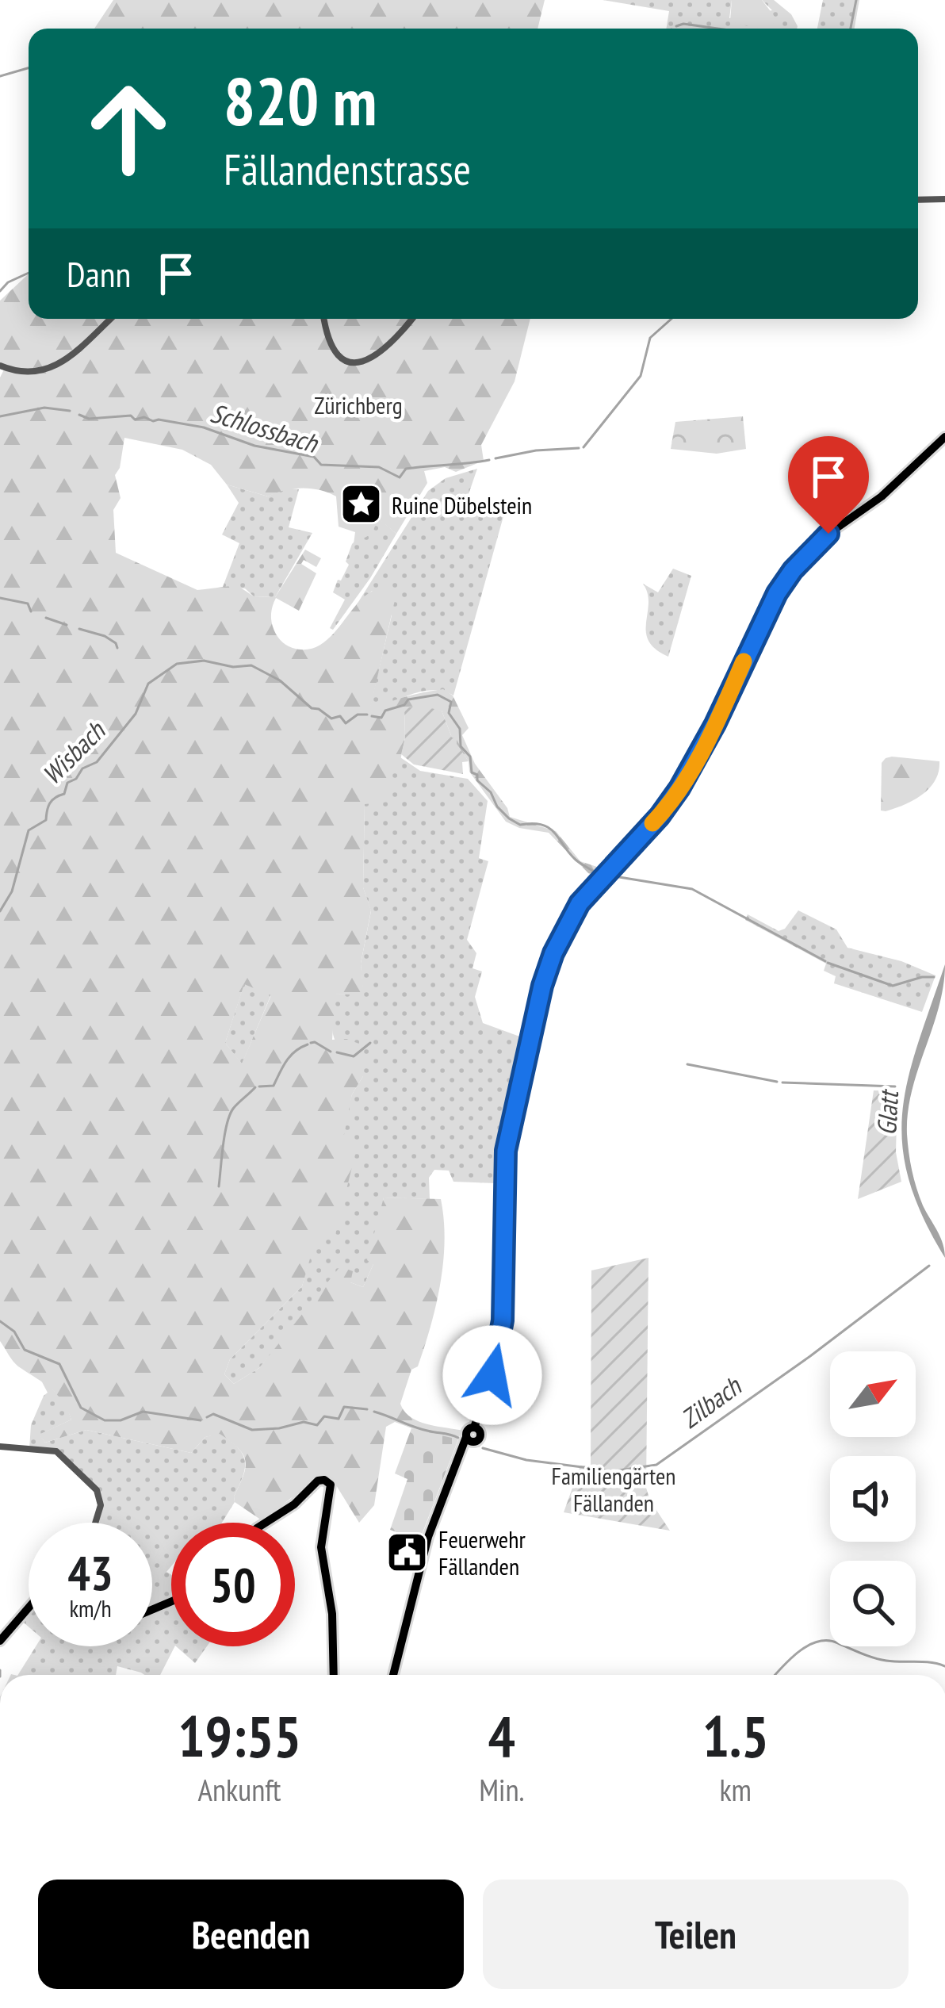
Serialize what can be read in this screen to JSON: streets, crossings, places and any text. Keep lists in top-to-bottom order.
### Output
{
  "water": [
    "Schlossbach",
    "Wisbach",
    "Glatt",
    "Zilbach"
  ],
  "parks": ["Zürichberg", "Familiengärten Fällanden"],
  "places": {
    "place": ["Ruine Dübelstein"],
    "public building": ["Feuerwehr Fällanden"]
  },
  "north": "top right",
  "page": {
    "turn": ["820 m", "Fällandenstrasse"],
    "then": "Dann",
    "speed": "43 km/h",
    "limit": "50",
    "eta": [
      "19:55",
      "Ankunft",
      "4",
      "Min.",
      "1.5",
      "km"
    ],
    "buttons": ["Beenden", "Teilen"]
  }
}
